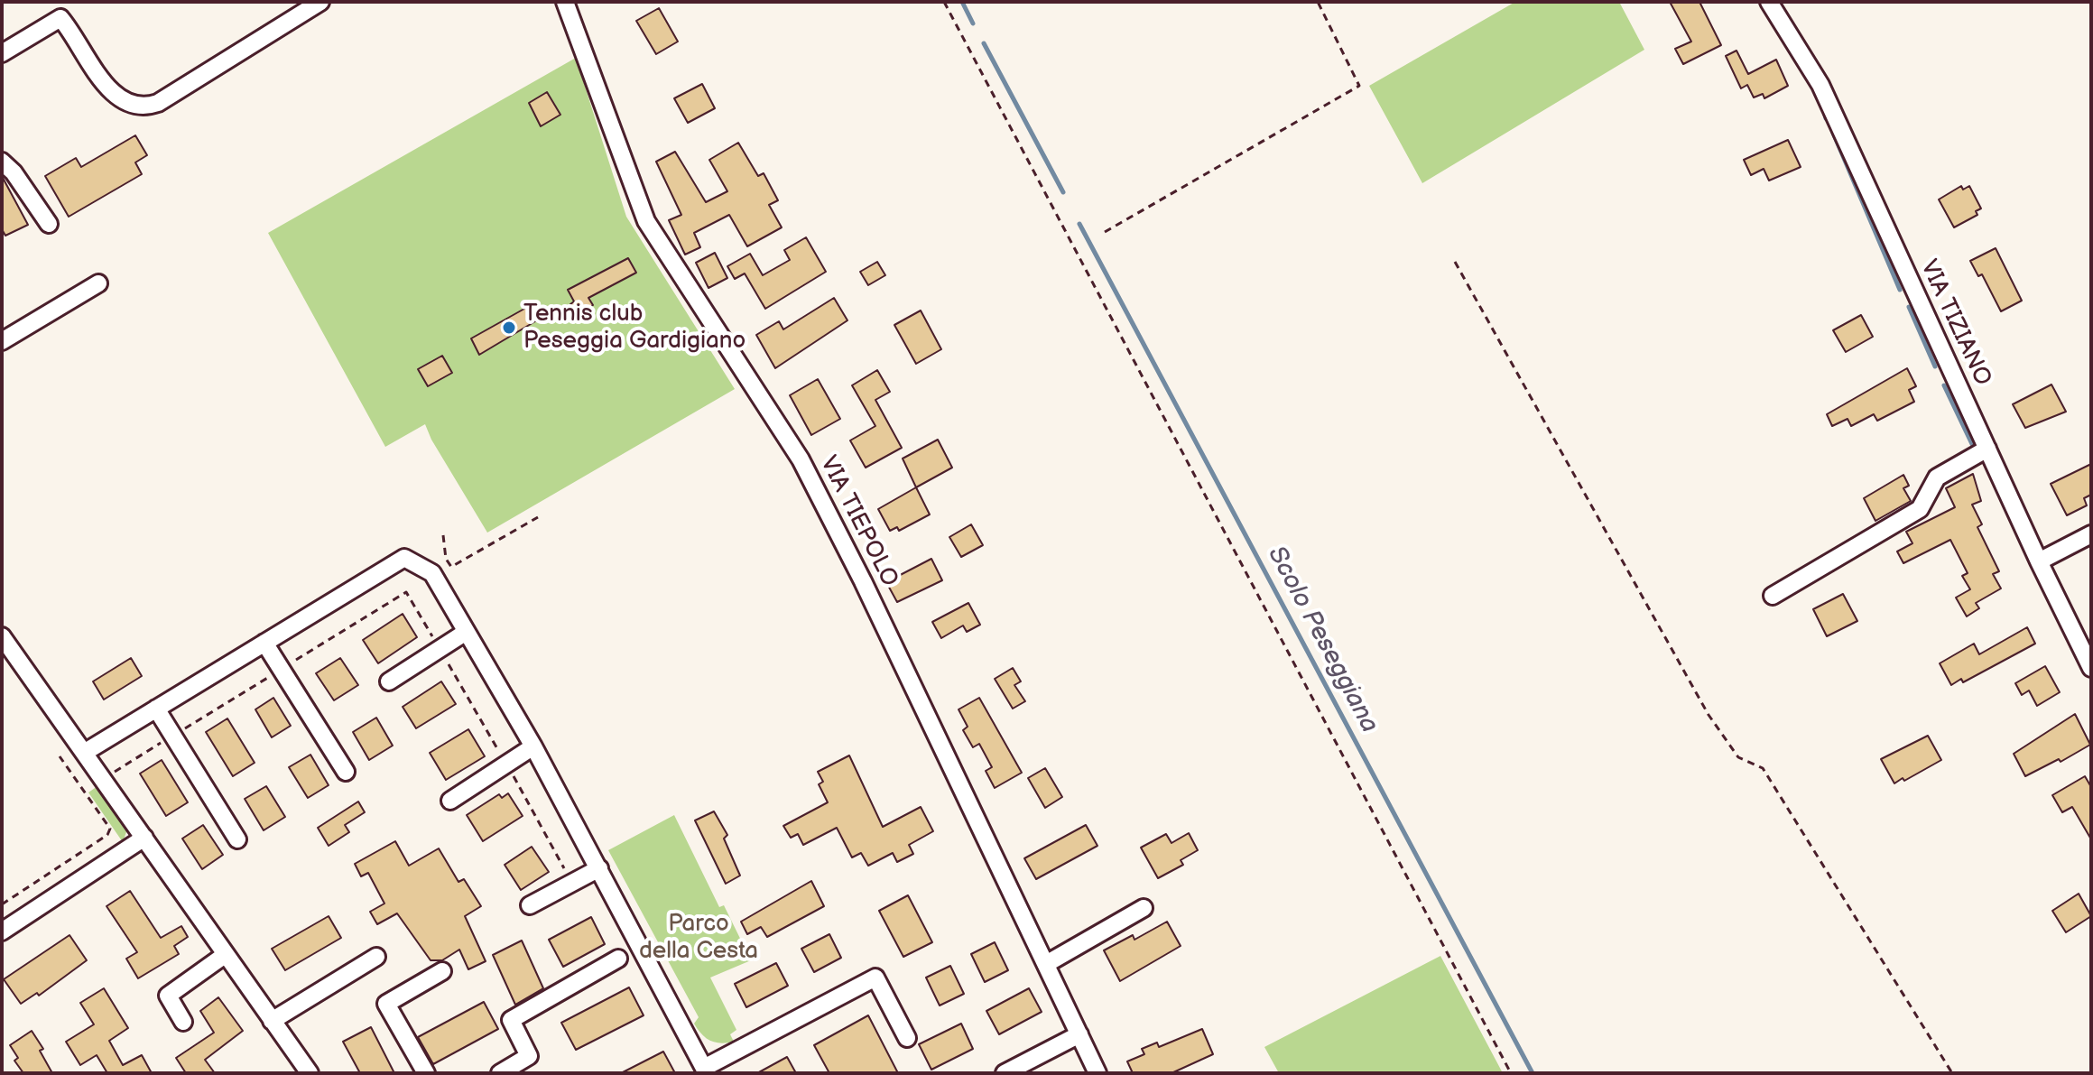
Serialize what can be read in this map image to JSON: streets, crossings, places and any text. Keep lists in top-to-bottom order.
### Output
{
  "streets": {
    "street": ["VIA TIZIANO", "VIA TIEPOLO"]
  },
  "water": ["Scolo Peseggiana"],
  "parks": ["Parco della Cesta"],
  "places": ["Tennis club Peseggia Gardigiano"]
}
